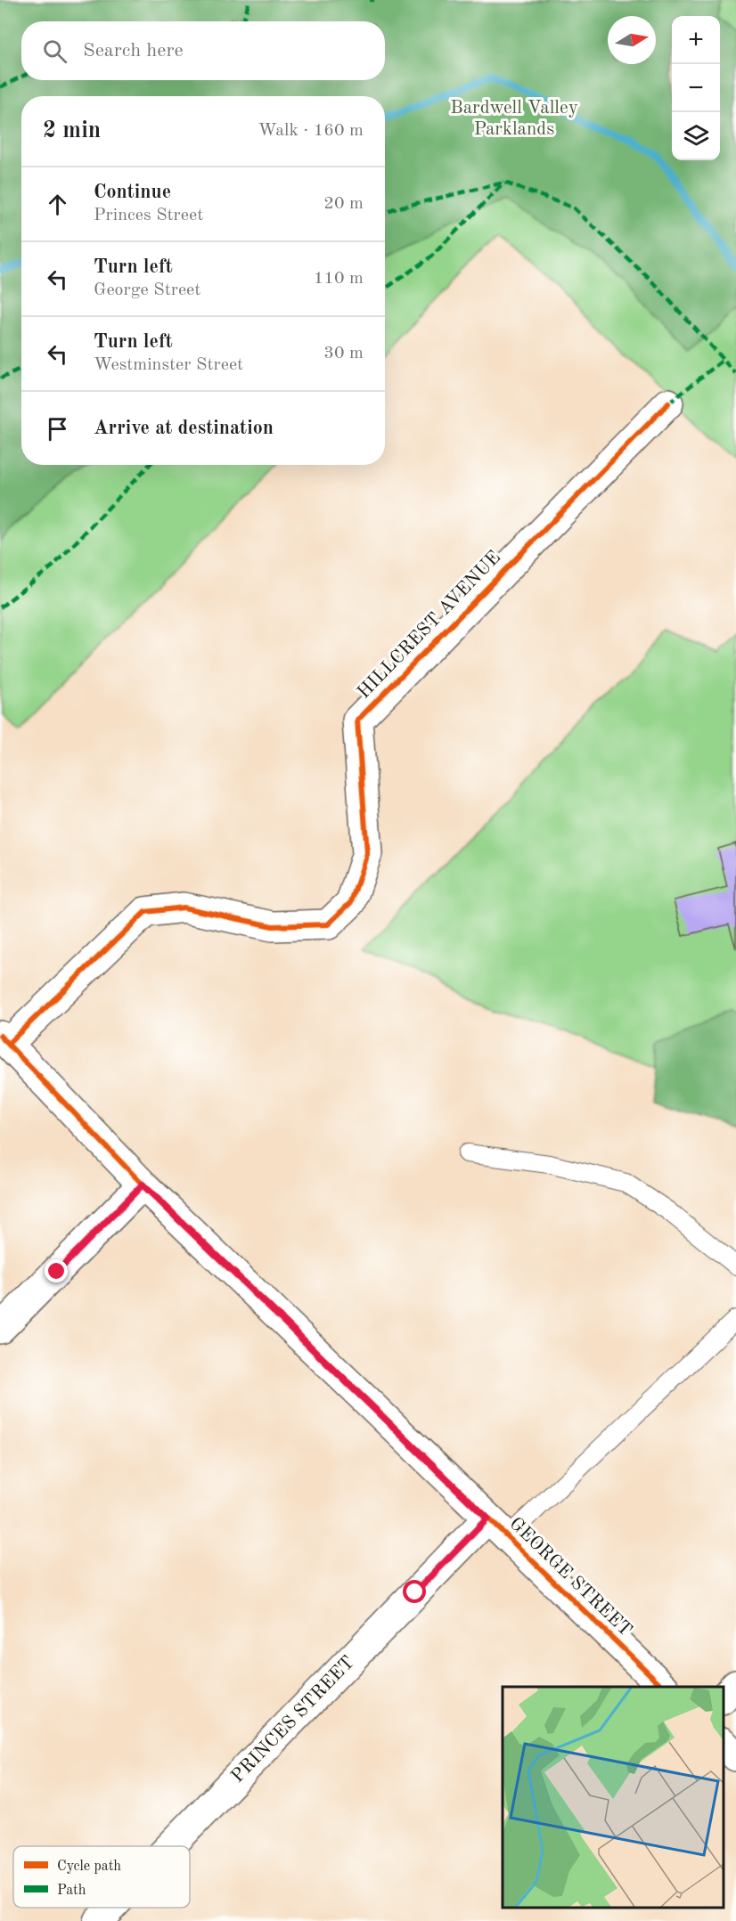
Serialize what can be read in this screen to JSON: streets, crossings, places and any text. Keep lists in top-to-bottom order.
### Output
{
  "streets": {
    "street": ["HILLCREST AVENUE", "GEORGE STREET", "PRINCES STREET"]
  },
  "crossings": [
    ["HILLCREST AVENUE", "GEORGE STREET"],
    ["GEORGE STREET", "PRINCES STREET"]
  ],
  "parks": ["Bardwell Valley Parklands"],
  "legend": ["Cycle path", "Path"],
  "north": "right",
  "page": {
    "map_buttons": ["+", "−"],
    "search": "Search here",
    "heading": ["2 min", "Walk · 160 m"],
    "list": [
      ["Continue", "Princes Street", "20 m"],
      ["Turn left", "George Street", "110 m"],
      ["Turn left", "Westminster Street", "30 m"],
      "Arrive at destination"
    ]
  }
}
